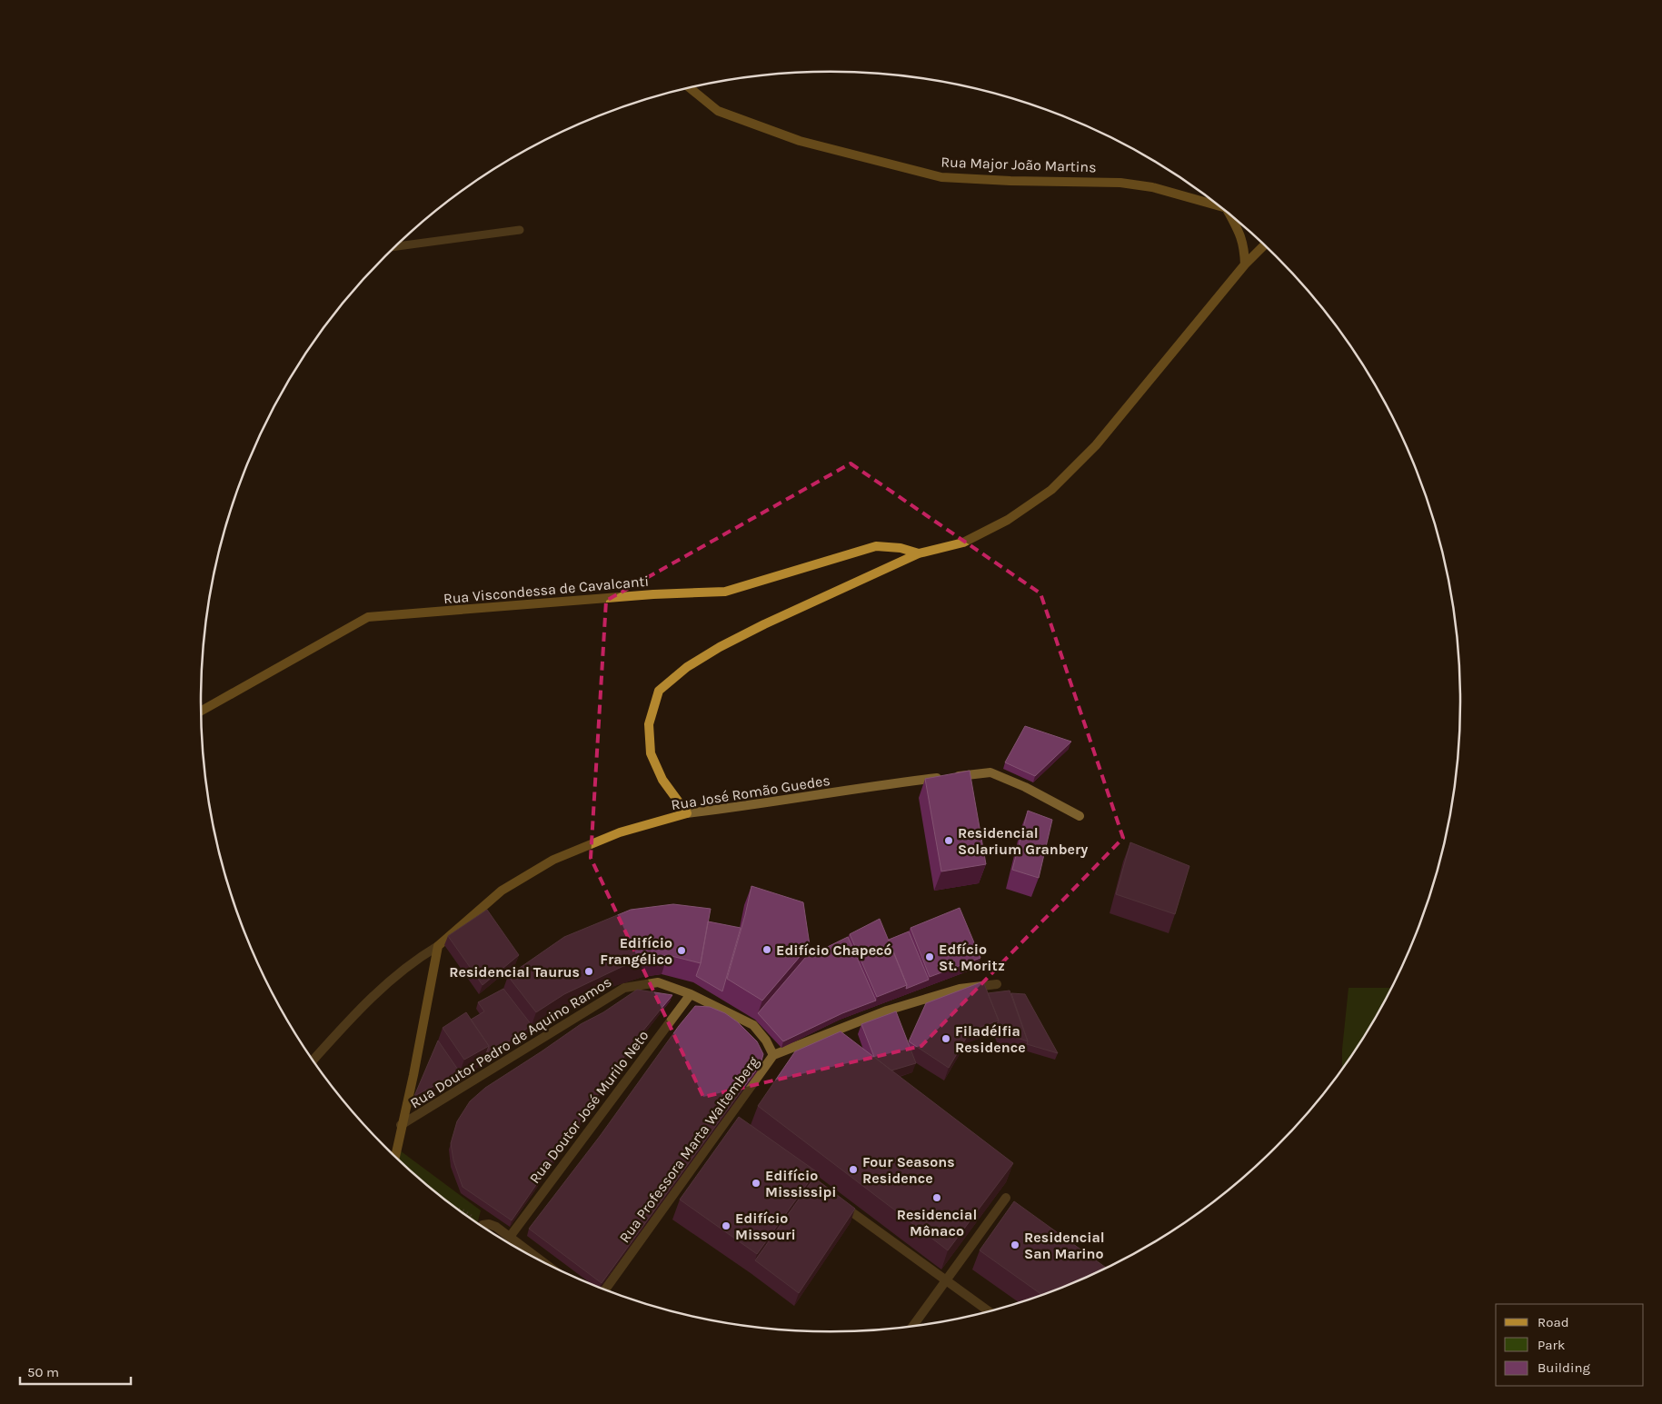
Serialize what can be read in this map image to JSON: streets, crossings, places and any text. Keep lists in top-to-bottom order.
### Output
{
  "streets": {
    "street": [
      "Rua Major João Martins",
      "Rua Viscondessa de Cavalcanti",
      "Rua José Romão Guedes",
      "Rua Doutor Pedro de Aquino Ramos",
      "Rua Doutor José Murilo Neto",
      "Rua Professora Marta Waltemberg"
    ]
  },
  "crossings": [
    ["Rua Doutor Pedro de Aquino Ramos", "Rua Doutor José Murilo Neto"],
    ["Rua Doutor Pedro de Aquino Ramos", "Rua Professora Marta Waltemberg"]
  ],
  "places": [
    "Residencial Solarium Granbery",
    "Edifício Chapecó",
    "Edifício Frangélico",
    "Edfício St. Moritz",
    "Residencial Taurus",
    "Filadélfia Residence",
    "Four Seasons Residence",
    "Edifício Mississipi",
    "Residencial Mônaco",
    "Edifício Missouri",
    "Residencial San Marino"
  ],
  "legend": ["Road", "Park", "Building"],
  "scale_bar": "50 m"
}
